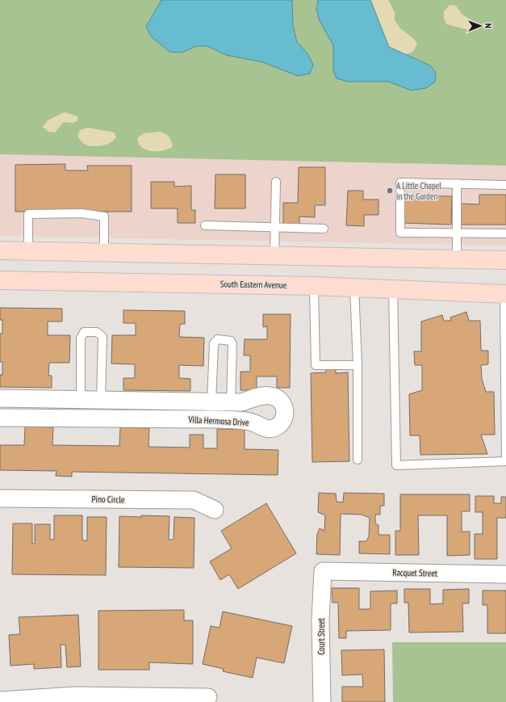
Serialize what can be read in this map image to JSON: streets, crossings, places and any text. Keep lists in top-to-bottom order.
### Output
{
  "streets": {
    "main road": ["South Eastern Avenue"],
    "street": [
      "Villa Hermosa Drive",
      "Pino Circle",
      "Racquet Street",
      "Court Street"
    ]
  },
  "crossings": [
    ["Racquet Street", "Court Street"]
  ],
  "places": ["A Little Chapel in the Garden"],
  "north": "right"
}
